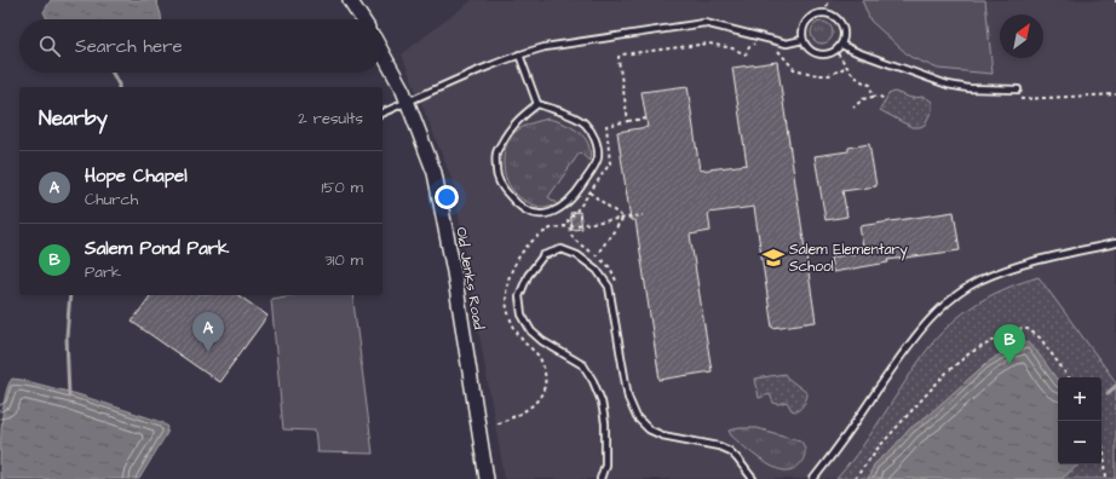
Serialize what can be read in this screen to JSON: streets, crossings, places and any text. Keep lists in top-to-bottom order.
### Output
{
  "streets": {
    "street": ["Old Jenks Road"]
  },
  "places": {
    "school or university": ["Salem Elementary School"]
  },
  "north": "top right",
  "page": {
    "search": "Search here",
    "heading": ["Nearby", "2 results"],
    "list": [
      {
        "mark": "A",
        "name": "Hope Chapel",
        "note": "Church",
        "value": "150 m"
      },
      {
        "mark": "B",
        "name": "Salem Pond Park",
        "note": "Park",
        "value": "310 m"
      }
    ],
    "pins": ["A", "B"],
    "map_buttons": ["+", "−"]
  }
}
